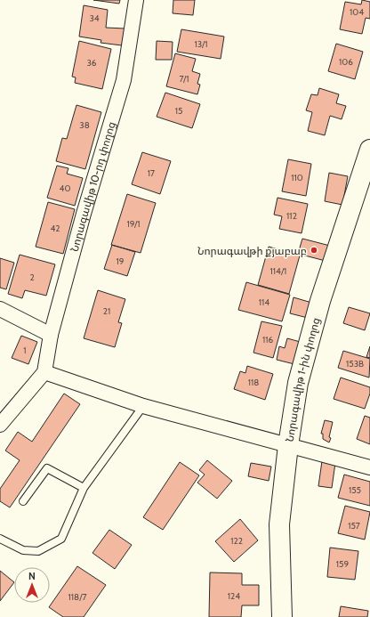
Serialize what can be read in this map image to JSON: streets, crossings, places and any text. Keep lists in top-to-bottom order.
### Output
{
  "streets": {
    "main road": ["Նորագավիթ 1-ին փողոց"],
    "street": ["Նորագավիթ 10-րդ փողոց"]
  },
  "places": ["Նորագավթի քյաբաբ"],
  "house_numbers": [
    "104",
    "34",
    "13/1",
    "106",
    "36",
    "7/1",
    "15",
    "38",
    "17",
    "110",
    "40",
    "112",
    "19/1",
    "42",
    "19",
    "114/1",
    "2",
    "114",
    "21",
    "116",
    "1",
    "153B",
    "118",
    "155",
    "157",
    "122",
    "159",
    "124",
    "118/7"
  ],
  "north": "top"
}
